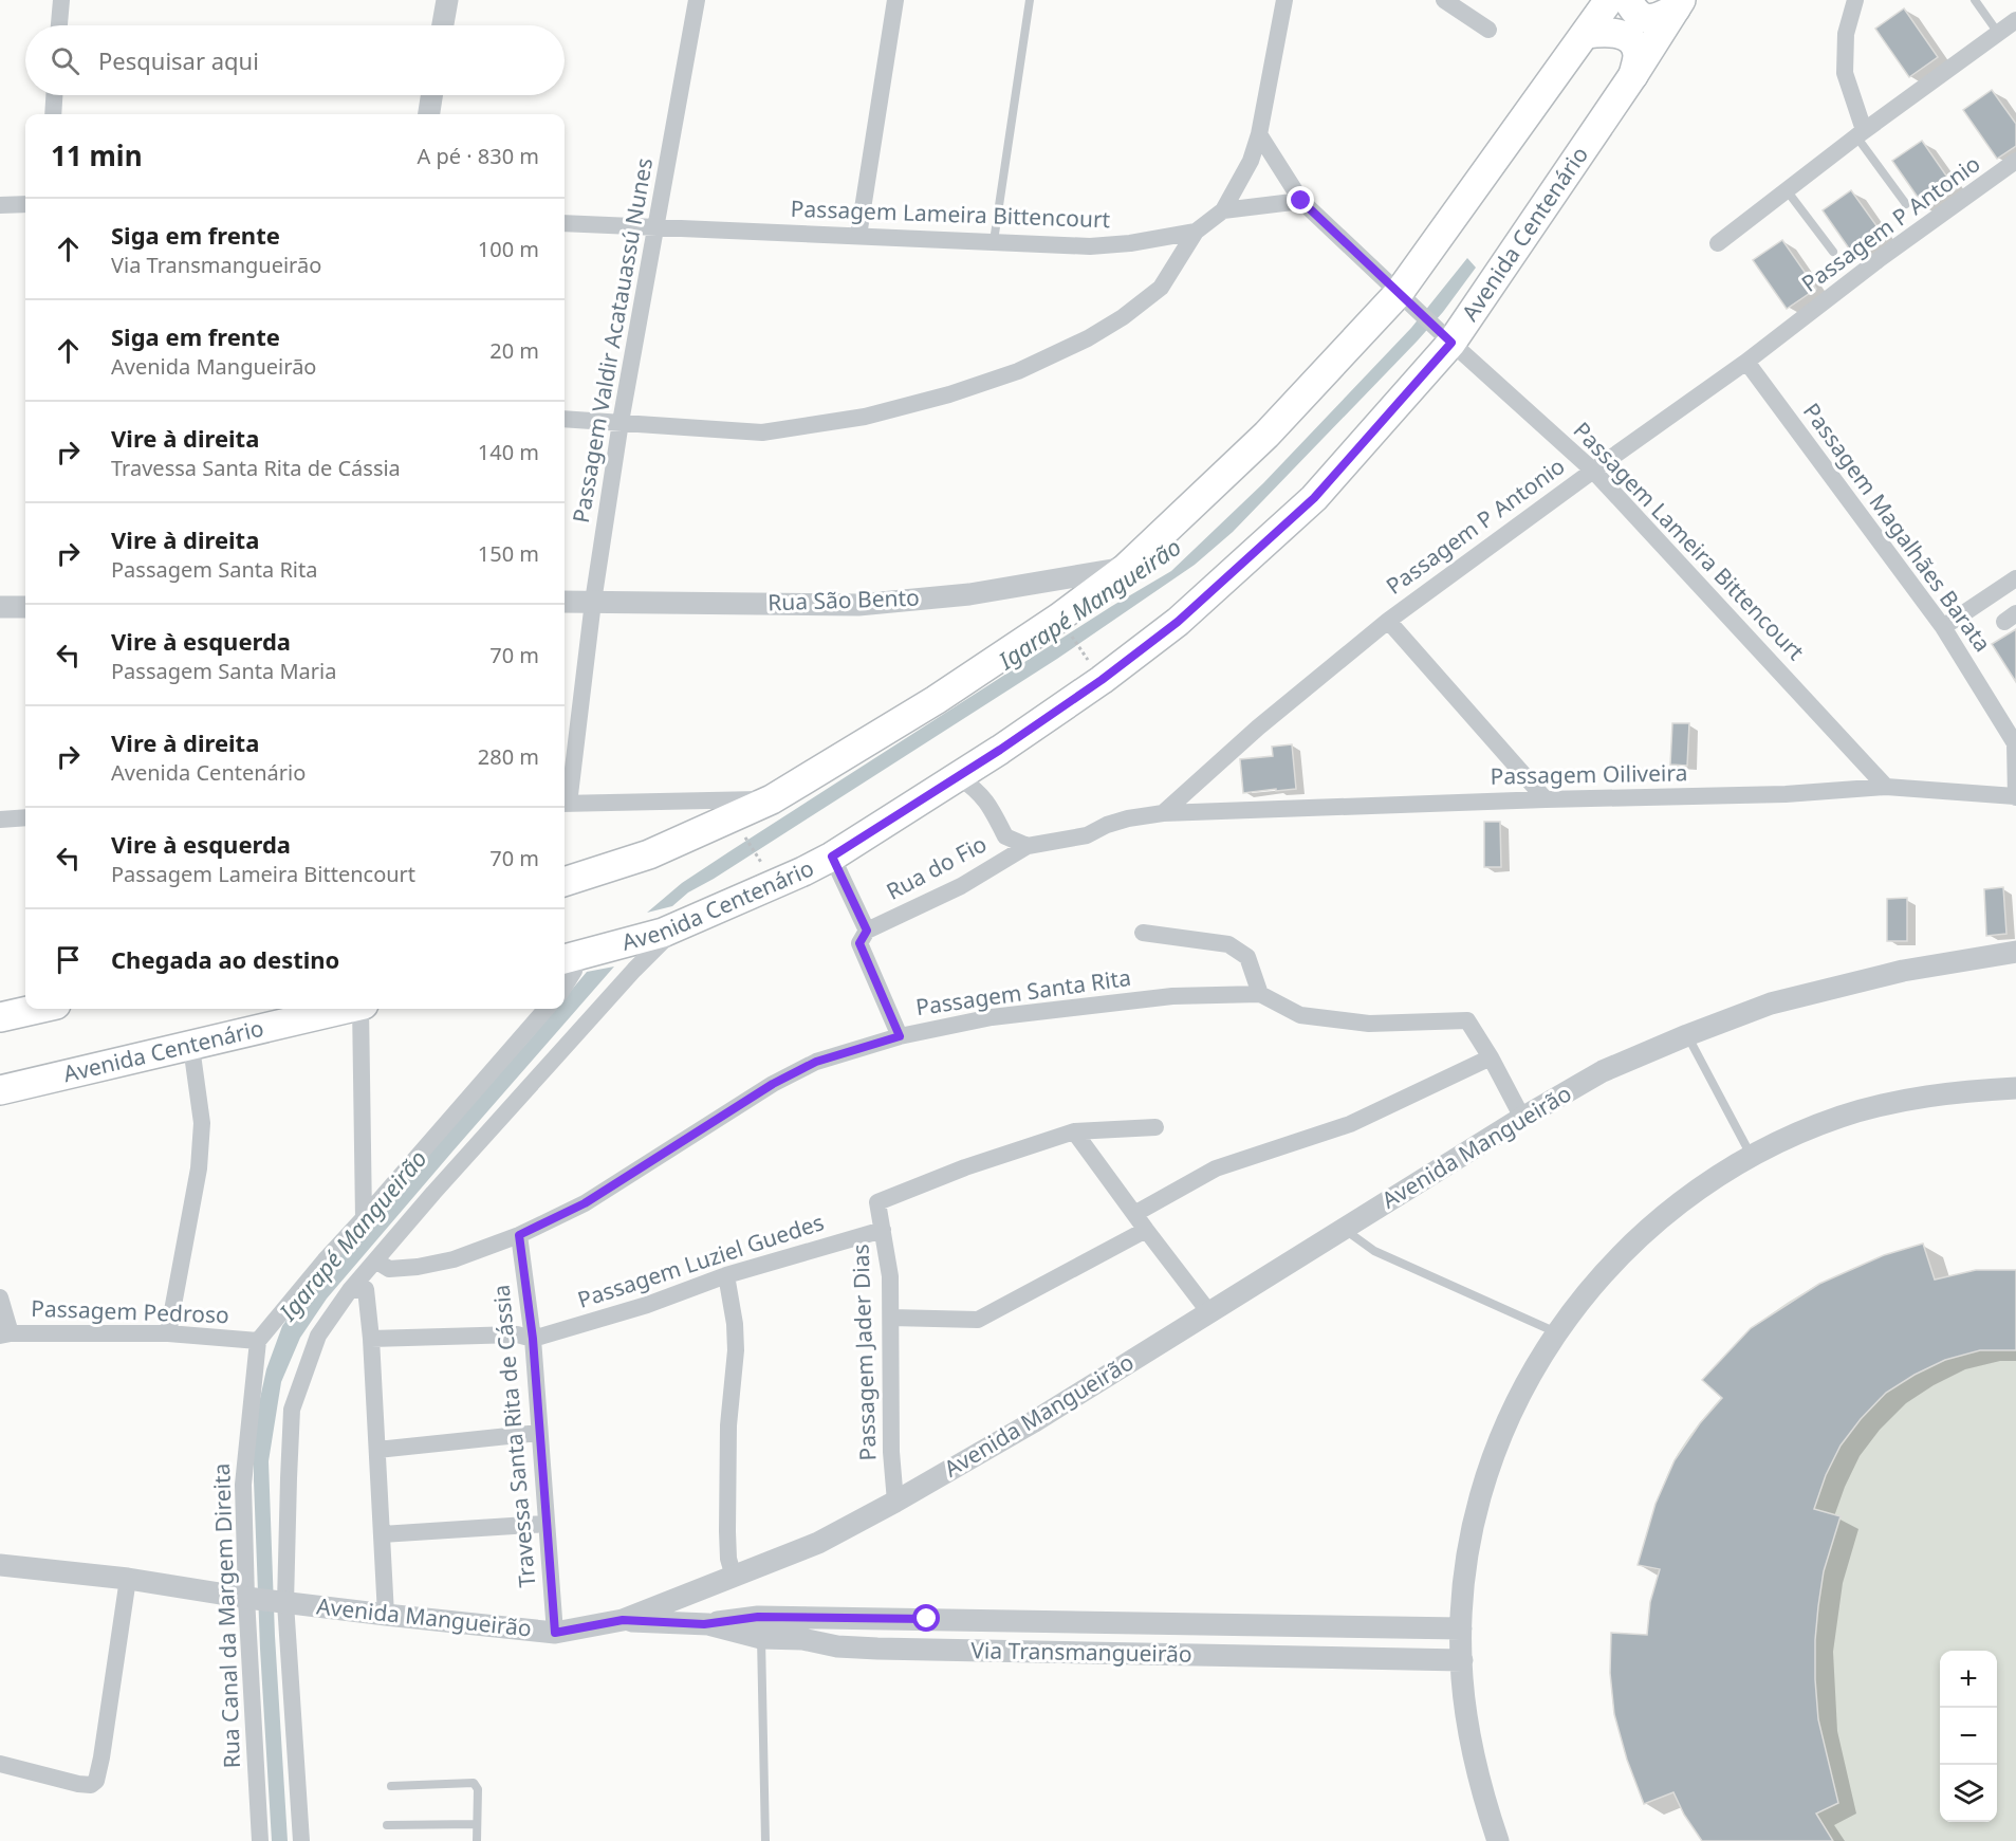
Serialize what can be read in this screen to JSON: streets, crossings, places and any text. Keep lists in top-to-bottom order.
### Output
{
  "streets": {
    "main road": ["Avenida Centenário"],
    "street": [
      "Passagem Lameira Bittencourt",
      "Passagem P Antonio",
      "Passagem Valdir Acatauassú Nunes",
      "Passagem Magalhães Barata",
      "Rua São Bento",
      "Passagem Oiliveira",
      "Rua do Fio",
      "Passagem Santa Rita",
      "Avenida Mangueirão",
      "Passagem Luziel Guedes",
      "Passagem Pedroso",
      "Passagem Jader Dias",
      "Travessa Santa Rita de Cássia",
      "Rua Canal da Margem Direita",
      "Via Transmangueirão"
    ]
  },
  "crossings": [
    ["Passagem Lameira Bittencourt", "Passagem P Antonio"],
    ["Passagem Lameira Bittencourt", "Avenida Centenário"],
    ["Passagem Lameira Bittencourt", "Passagem Valdir Acatauassú Nunes"],
    ["Passagem Lameira Bittencourt", "Passagem Oiliveira"],
    ["Passagem P Antonio", "Passagem Magalhães Barata"],
    ["Passagem P Antonio", "Passagem Oiliveira"],
    ["Passagem Valdir Acatauassú Nunes", "Rua São Bento"],
    ["Passagem Magalhães Barata", "Passagem Oiliveira"],
    ["Passagem Oiliveira", "Rua do Fio"],
    ["Passagem Santa Rita", "Avenida Mangueirão"],
    ["Passagem Santa Rita", "Travessa Santa Rita de Cássia"],
    ["Avenida Mangueirão", "Passagem Jader Dias"],
    ["Avenida Mangueirão", "Travessa Santa Rita de Cássia"],
    ["Avenida Mangueirão", "Rua Canal da Margem Direita"],
    ["Avenida Mangueirão", "Via Transmangueirão"],
    ["Passagem Luziel Guedes", "Passagem Jader Dias"],
    ["Passagem Luziel Guedes", "Travessa Santa Rita de Cássia"],
    ["Passagem Pedroso", "Rua Canal da Margem Direita"]
  ],
  "water": ["Igarapé Mangueirão"],
  "page": {
    "search": "Pesquisar aqui",
    "heading": ["11 min", "A pé · 830 m"],
    "list": [
      ["Siga em frente", "Via Transmangueirão", "100 m"],
      ["Siga em frente", "Avenida Mangueirão", "20 m"],
      ["Vire à direita", "Travessa Santa Rita de Cássia", "140 m"],
      ["Vire à direita", "Passagem Santa Rita", "150 m"],
      ["Vire à esquerda", "Passagem Santa Maria", "70 m"],
      ["Vire à direita", "Avenida Centenário", "280 m"],
      ["Vire à esquerda", "Passagem Lameira Bittencourt", "70 m"],
      "Chegada ao destino"
    ],
    "map_buttons": ["+", "−"]
  }
}
